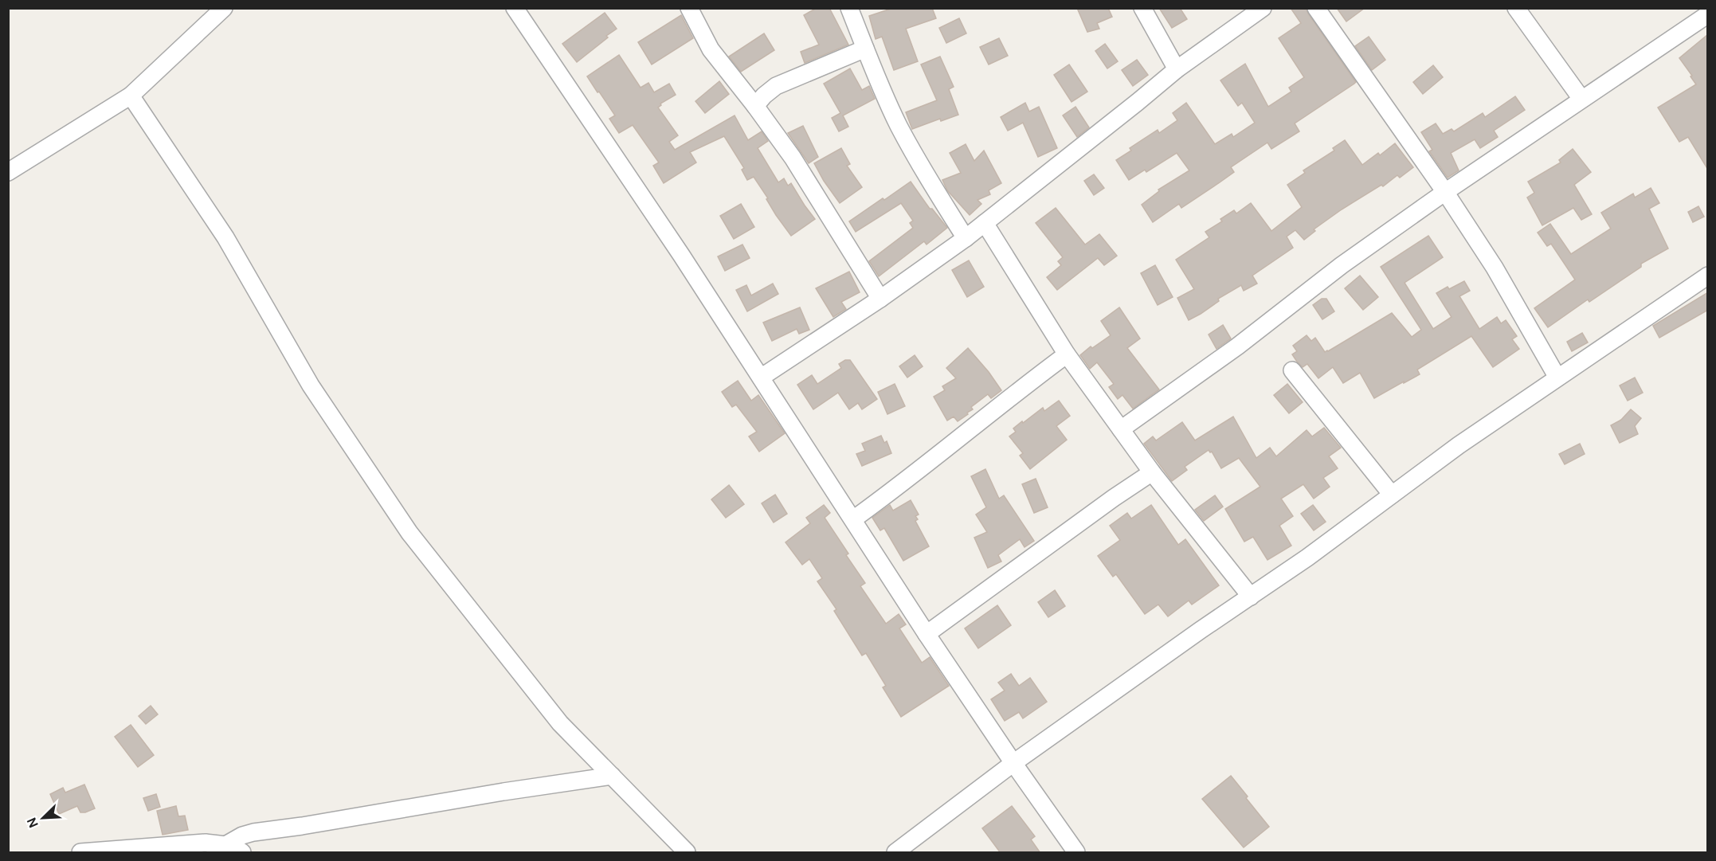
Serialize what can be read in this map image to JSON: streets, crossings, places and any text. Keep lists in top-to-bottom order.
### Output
{
  "north": "bottom left"
}
